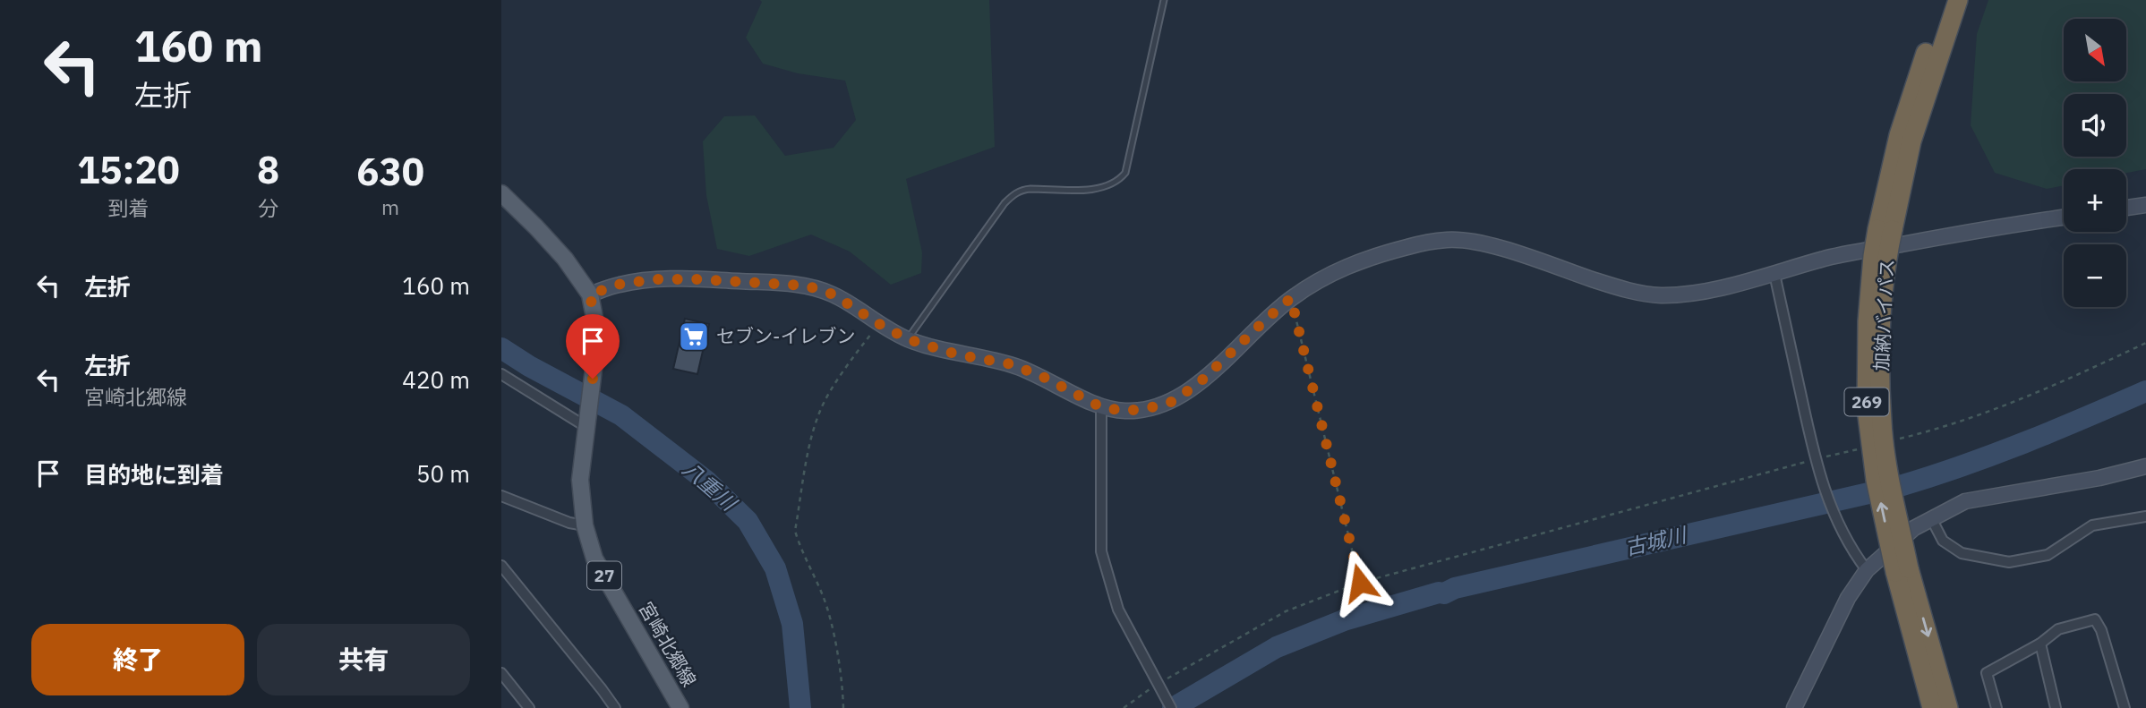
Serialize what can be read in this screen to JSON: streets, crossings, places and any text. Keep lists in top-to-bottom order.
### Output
{
  "streets": {
    "highway": ["加納バイパス", "269"],
    "main road": ["27", "宮崎北郷線"]
  },
  "water": ["八重川", "古城川"],
  "places": {
    "supermarket": ["セブン-イレブン"]
  },
  "north": "bottom right",
  "page": {
    "turn": ["160 m", "左折"],
    "map_buttons": ["+", "−"],
    "eta": [
      "15:20",
      "到着",
      "8",
      "分",
      "630",
      "m"
    ],
    "list": [
      {
        "name": "左折",
        "value": "160 m"
      },
      {
        "name": "左折",
        "note": "宮崎北郷線",
        "value": "420 m"
      },
      {
        "name": "目的地に到着",
        "value": "50 m"
      }
    ],
    "buttons": ["終了", "共有"]
  }
}
